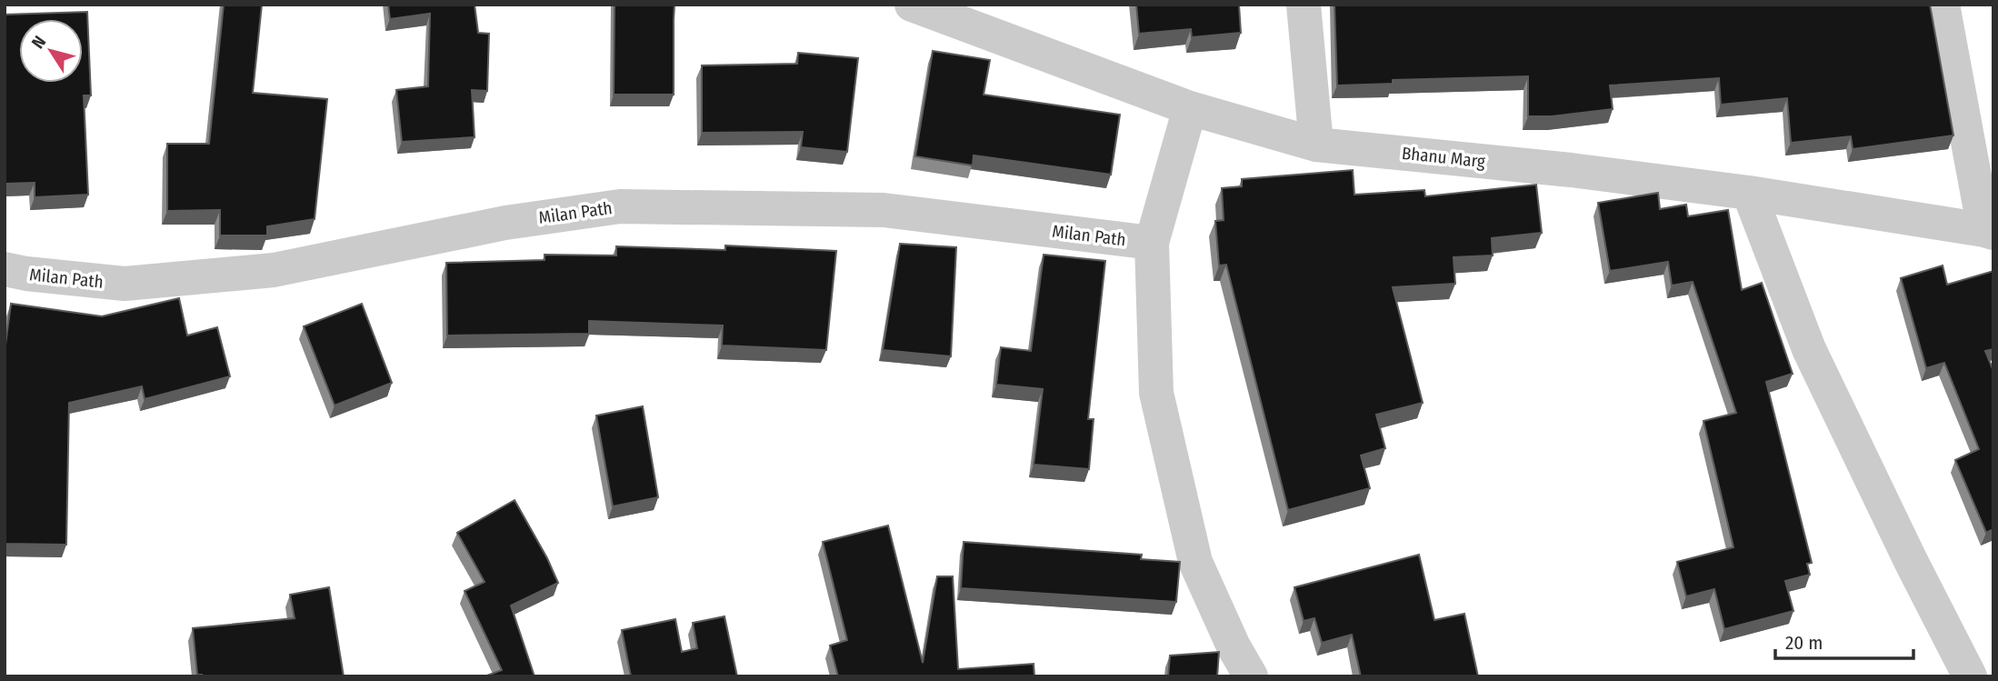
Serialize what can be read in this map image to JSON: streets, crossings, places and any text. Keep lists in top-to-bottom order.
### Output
{
  "streets": {
    "street": ["Bhanu Marg", "Milan Path"]
  },
  "scale_bar": "20 m",
  "north": "top left"
}
